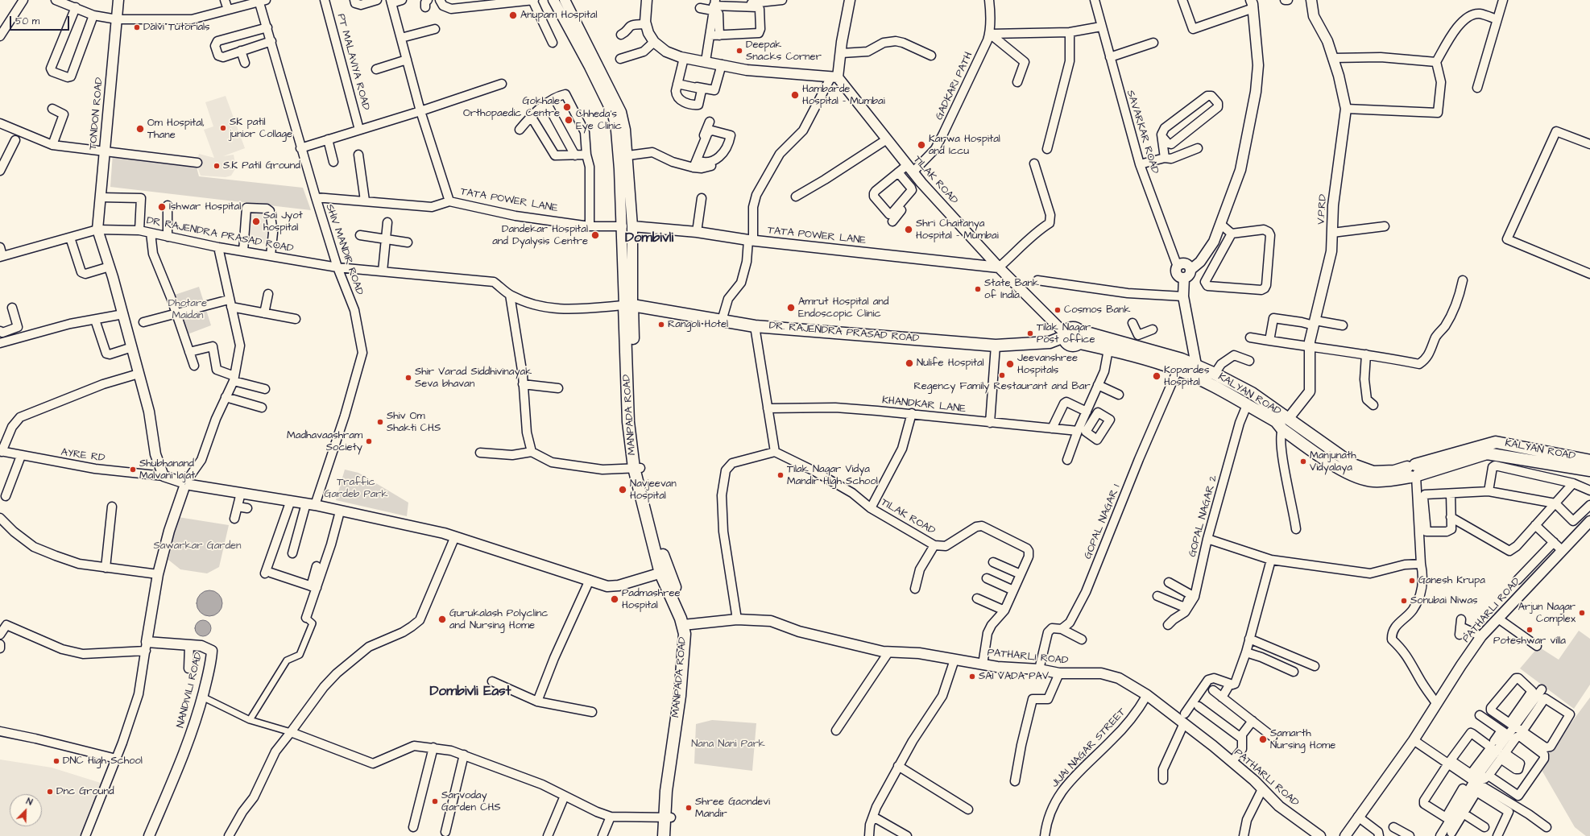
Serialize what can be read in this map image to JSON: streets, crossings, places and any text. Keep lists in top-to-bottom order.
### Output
{
  "streets": {
    "main road": ["DR. RAJENDRA PRASAD ROAD", "KALYAN ROAD", "MANPADA ROAD"],
    "street": [
      "PT MALAVIYA ROAD",
      "GADKARI PATH",
      "TONDON ROAD",
      "SAVARKAR ROAD",
      "TILAK ROAD",
      "TATA POWER LANE",
      "V.P.RD",
      "DR RAJENDRA PRASAD ROAD",
      "SHIV MANDIR ROAD",
      "KHANDKAR LANE",
      "AYRE RD",
      "GOPAL NAGAR 2",
      "GOPAL NAGAR 1",
      "PATHARLI ROAD",
      "NANDIVILI ROAD",
      "JIJAI NAGAR STREET"
    ]
  },
  "crossings": [
    ["GADKARI PATH", "TILAK ROAD"],
    ["TONDON ROAD", "DR RAJENDRA PRASAD ROAD"],
    ["TILAK ROAD", "TATA POWER LANE"],
    ["TILAK ROAD", "DR. RAJENDRA PRASAD ROAD"],
    ["TILAK ROAD", "KALYAN ROAD"],
    ["TATA POWER LANE", "SHIV MANDIR ROAD"],
    ["TATA POWER LANE", "MANPADA ROAD"],
    ["V.P.RD", "KALYAN ROAD"],
    ["DR RAJENDRA PRASAD ROAD", "SHIV MANDIR ROAD"],
    ["DR RAJENDRA PRASAD ROAD", "DR. RAJENDRA PRASAD ROAD"],
    ["DR RAJENDRA PRASAD ROAD", "MANPADA ROAD"],
    ["DR. RAJENDRA PRASAD ROAD", "KALYAN ROAD"],
    ["DR. RAJENDRA PRASAD ROAD", "MANPADA ROAD"],
    ["KALYAN ROAD", "GOPAL NAGAR 2"],
    ["KALYAN ROAD", "GOPAL NAGAR 1"],
    ["MANPADA ROAD", "PATHARLI ROAD"],
    ["PATHARLI ROAD", "JIJAI NAGAR STREET"]
  ],
  "districts": ["Dombivli", "Dombivli East"],
  "parks": [
    "Dhotare Maidan",
    "Traffic Gardeb Park",
    "Sawarkar Garden",
    "Nana Nani Park"
  ],
  "places": [
    "Anupam Hospital",
    "Dalvi Tutorials",
    "Deepak Snacks Corner",
    "Hambarde Hospital - Mumbai",
    "Gokhale Orthopaedic Centre",
    "Chheda's Eye Clinic",
    "SK patil junior Collage",
    "Om Hospital, Thane",
    "Karwa Hospital and Iccu",
    "S.K Patil Ground",
    "Ishwar Hospital",
    "Sai Jyot hospital",
    "Shri Chaitanya Hospital - Mumbai",
    "Dandekar Hospital and Dyalysis Centre",
    "State Bank of India",
    "Amrut Hospital and Endoscopic Clinic",
    "Cosmos Bank",
    "Rangoli Hotel",
    "Tilak Nagar Post office",
    "Nulife Hospital",
    "Jeevanshree Hospitals",
    "Regency Family Restaurant and Bar",
    "Kopardes Hospital",
    "Shir Varad Siddhivinayak Seva bhavan",
    "Shiv Om Shakti CHS",
    "Madhavaashram Society",
    "Manjunath Vidyalaya",
    "Shubhanand Malvani lajat",
    "Tilak Nagar Vidya Mandir High School",
    "Navjeevan Hospital",
    "Ganesh Krupa",
    "Padmashree Hospital",
    "Sonubai Niwas",
    "Arjun Nagar Complex",
    "Gurukalash Polyclinc and Nursing Home",
    "Poteshwar villa",
    "SAI VADA PAV",
    "Samarth Nursing Home",
    "DNC High School",
    "Dnc Ground",
    "Sarvoday Garden CHS",
    "Shree Gaondevi Mandir"
  ],
  "scale_bar": "50 m",
  "north": "top right"
}
